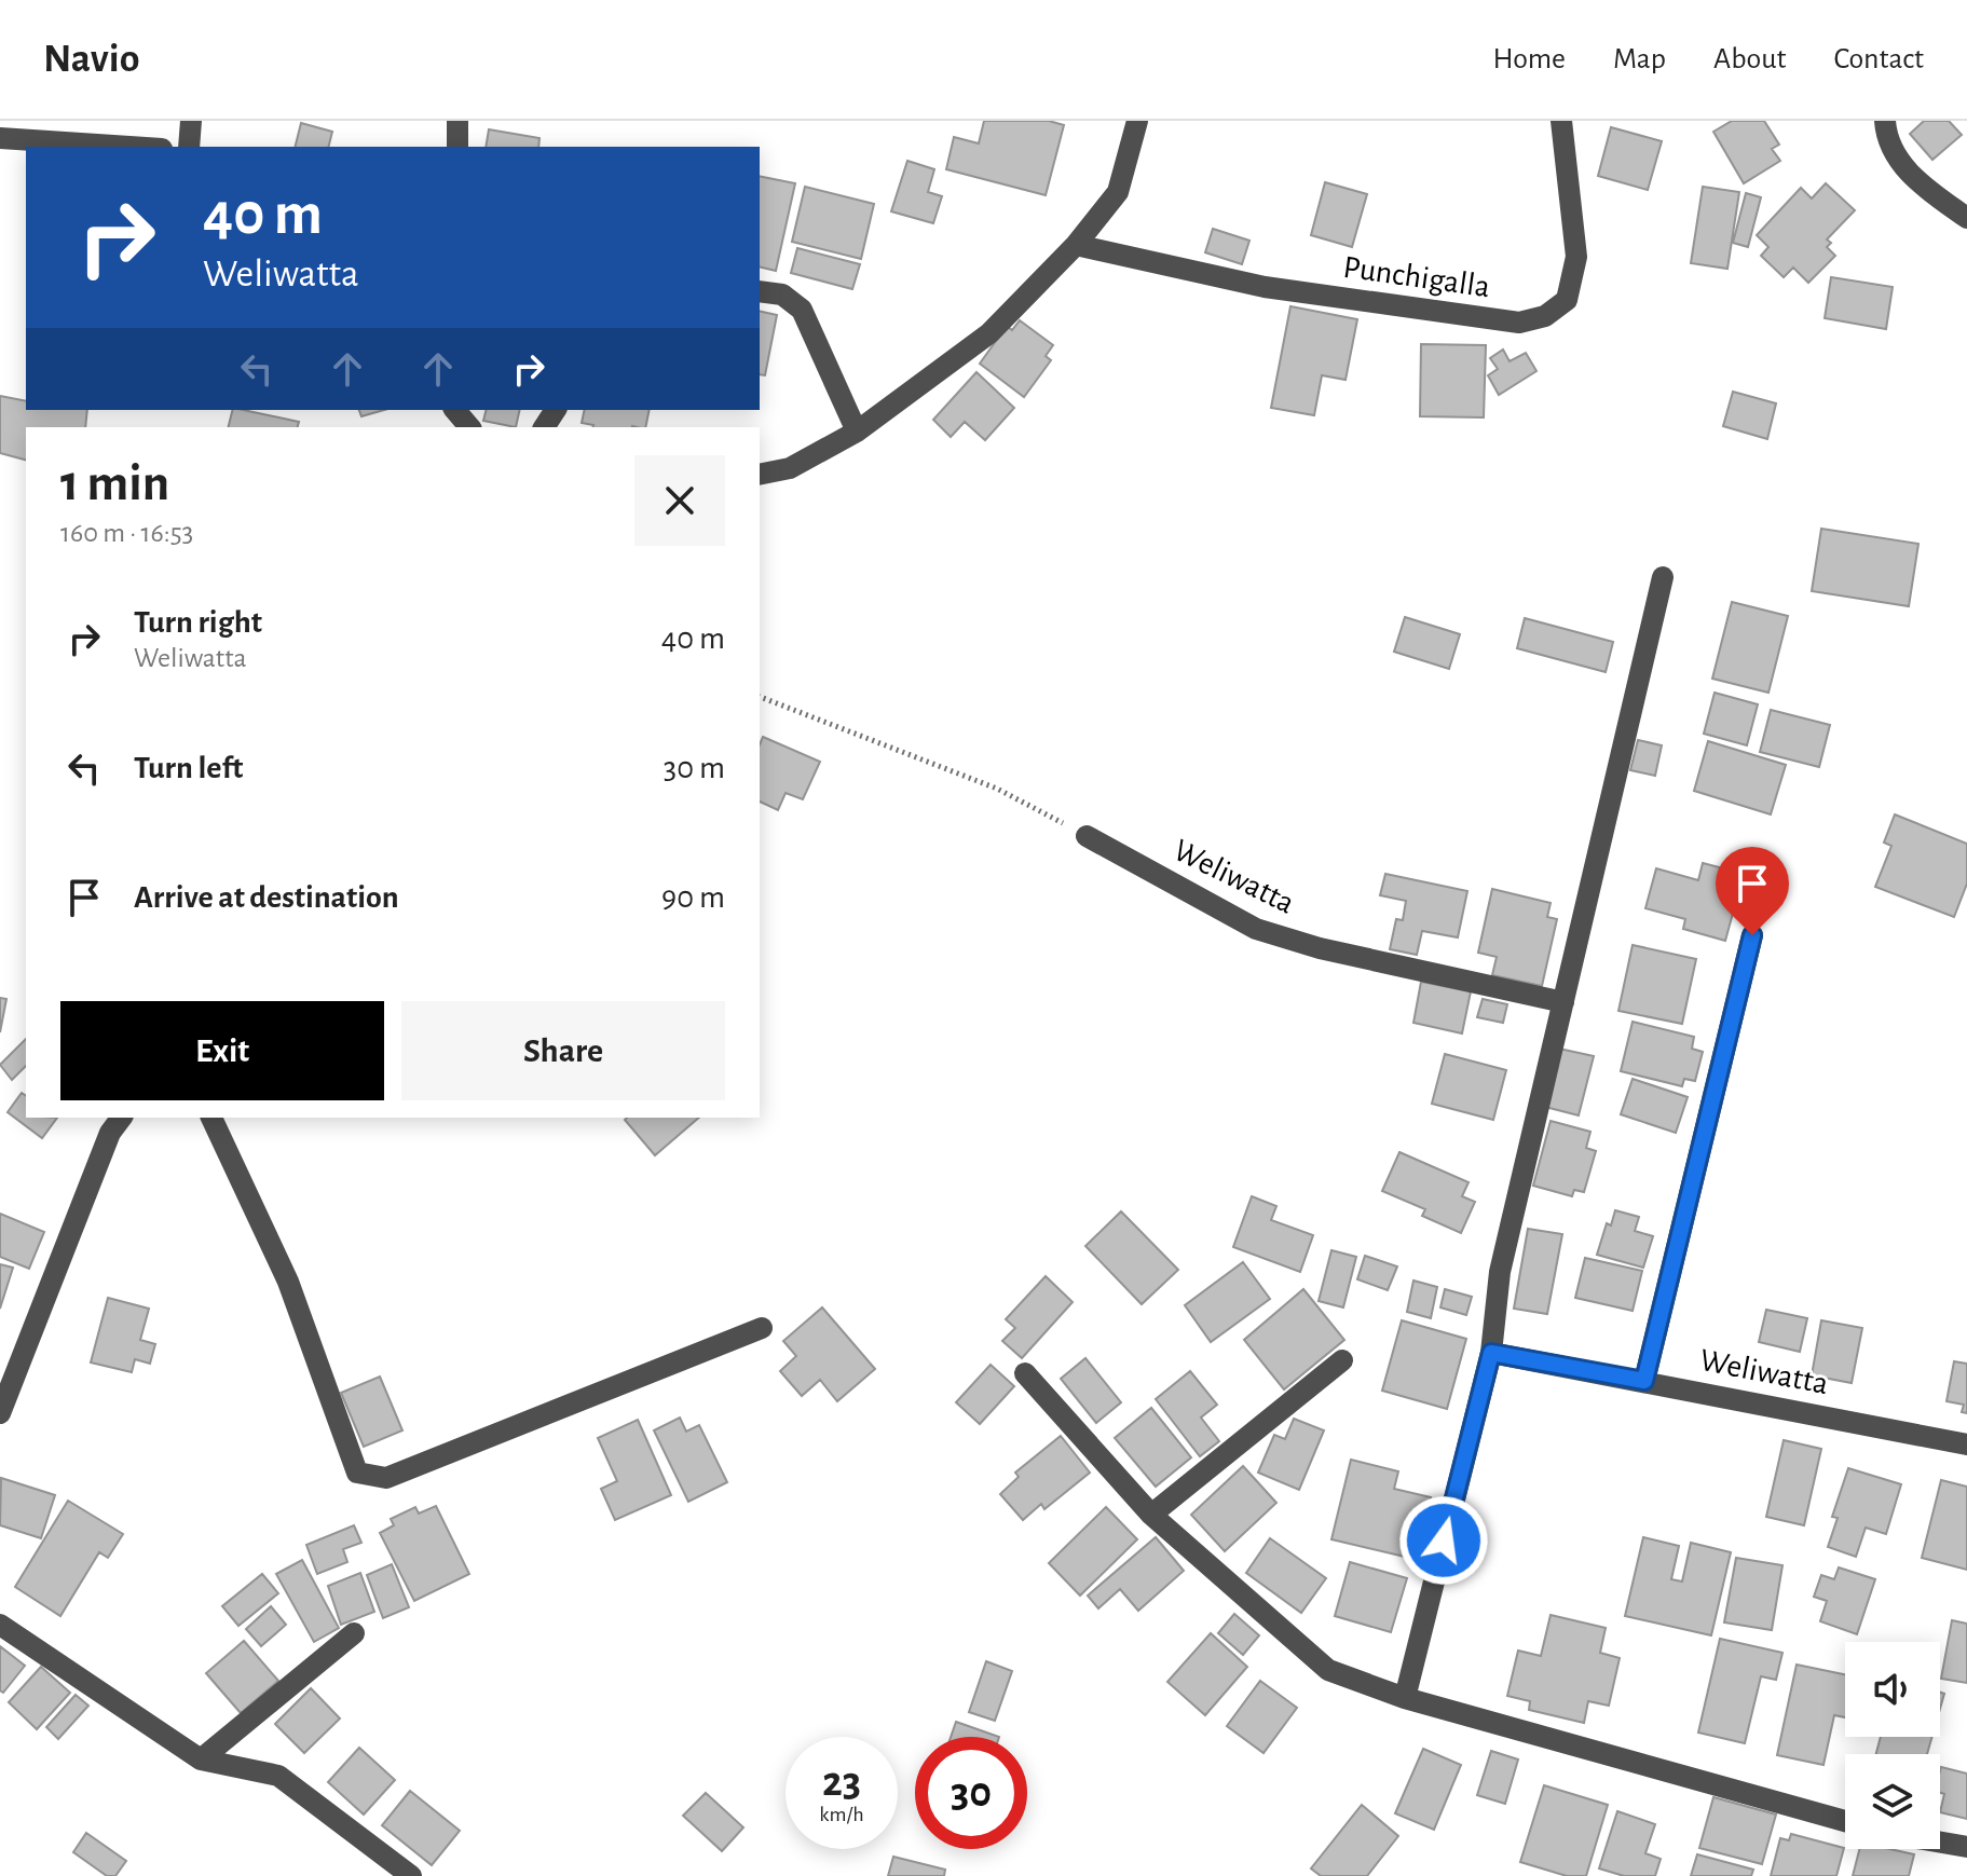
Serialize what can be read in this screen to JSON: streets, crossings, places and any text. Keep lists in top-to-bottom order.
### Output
{
  "streets": {
    "street": ["Punchigalla", "Weliwatta"]
  },
  "page": {
    "header": "Navio",
    "nav": [
      "Home",
      "Map",
      "About",
      "Contact"
    ],
    "turn": ["40 m", "Weliwatta"],
    "heading": ["1 min", "160 m · 16:53"],
    "list": [
      {
        "name": "Turn right",
        "note": "Weliwatta",
        "value": "40 m"
      },
      {
        "name": "Turn left",
        "value": "30 m"
      },
      {
        "name": "Arrive at destination",
        "value": "90 m"
      }
    ],
    "buttons": ["Exit", "Share"],
    "speed": "23 km/h",
    "limit": "30"
  }
}
